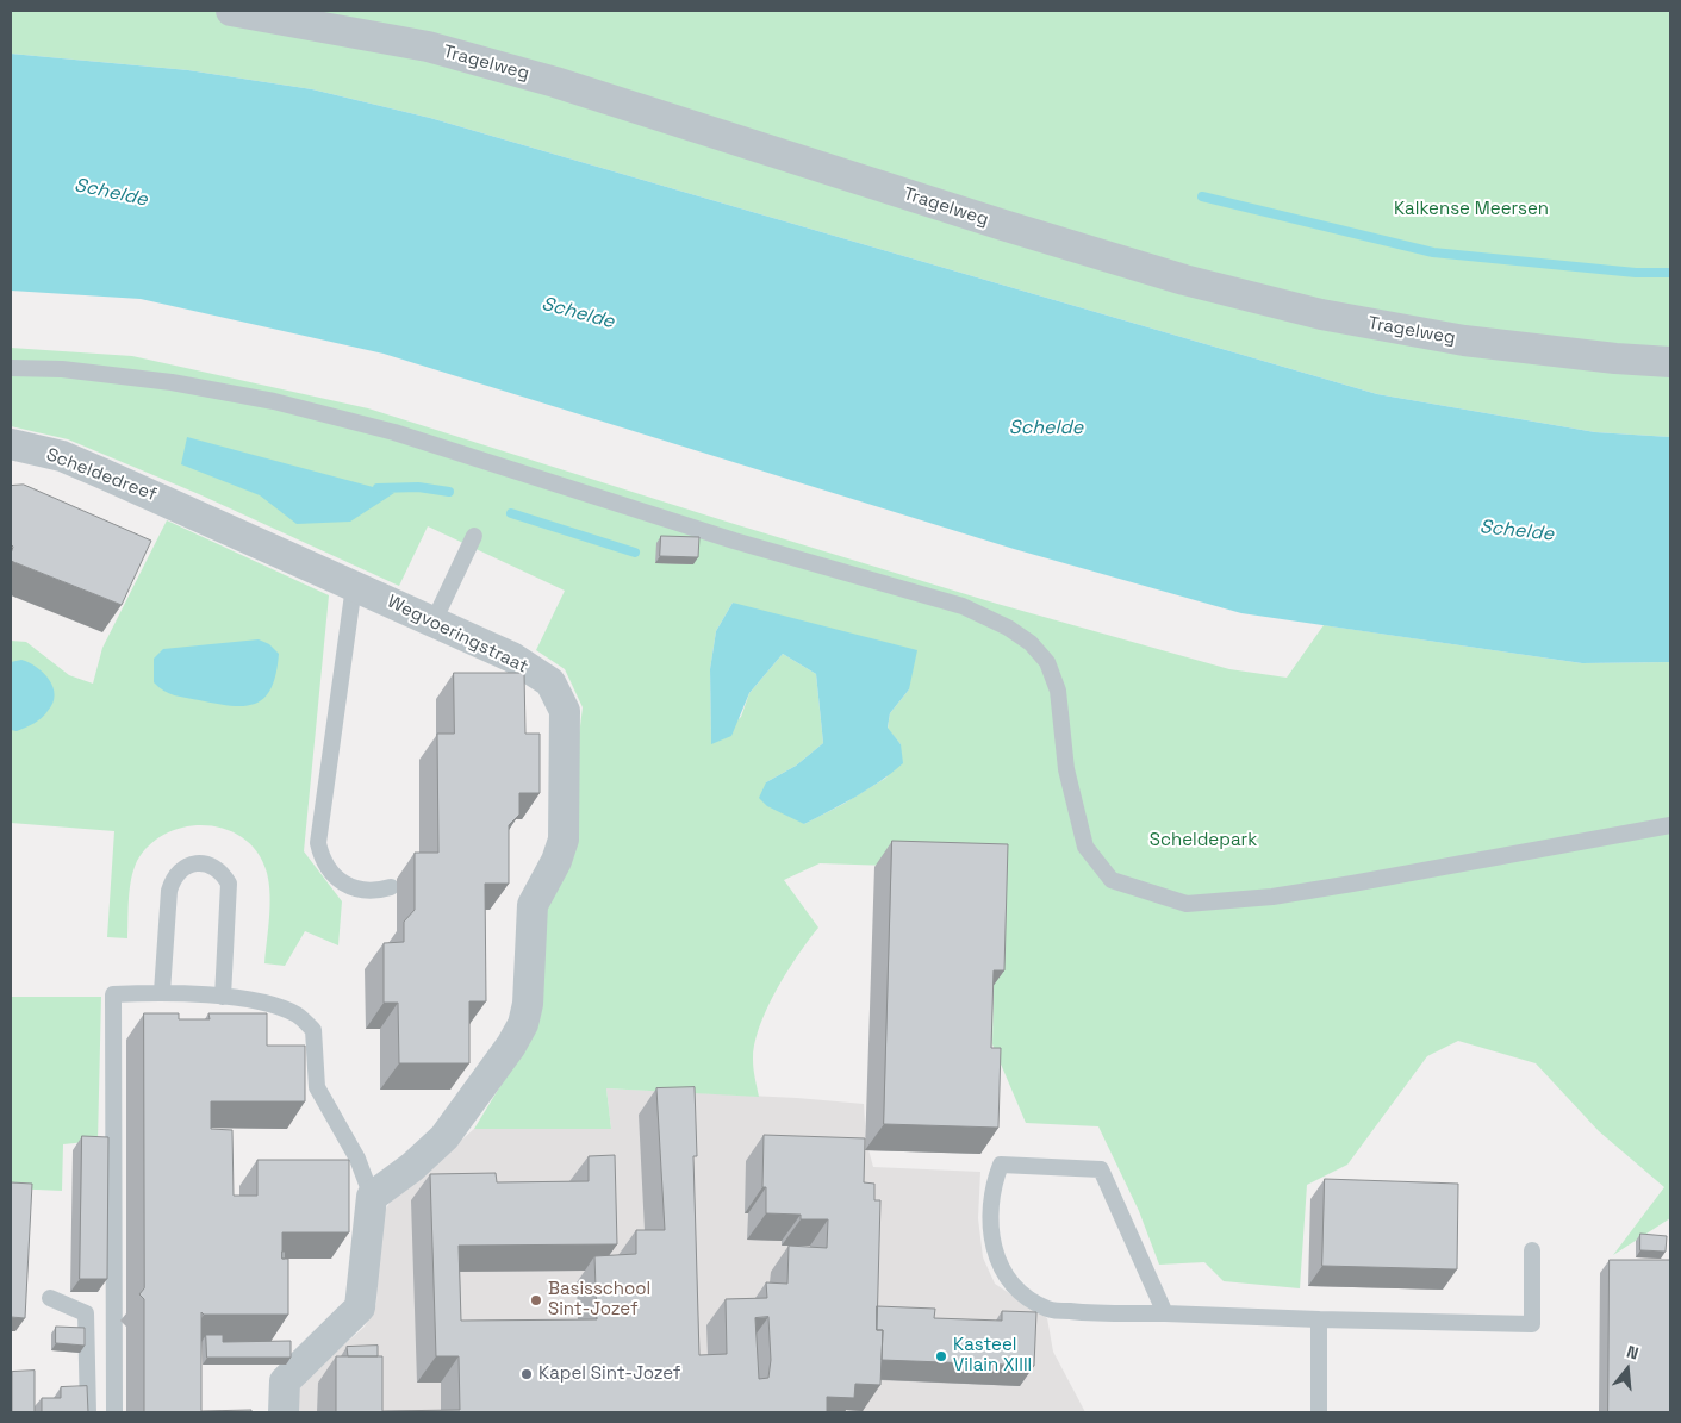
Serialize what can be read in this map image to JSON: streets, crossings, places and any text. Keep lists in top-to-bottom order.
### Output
{
  "streets": {
    "street": ["Tragelweg", "Scheldedreef", "Wegvoeringstraat"]
  },
  "crossings": [
    ["Scheldedreef", "Wegvoeringstraat"]
  ],
  "water": ["Schelde"],
  "parks": ["Kalkense Meersen", "Scheldepark"],
  "places": ["Basisschool Sint-Jozef", "Kasteel Vilain XIIII", "Kapel Sint-Jozef"],
  "north": "top"
}
